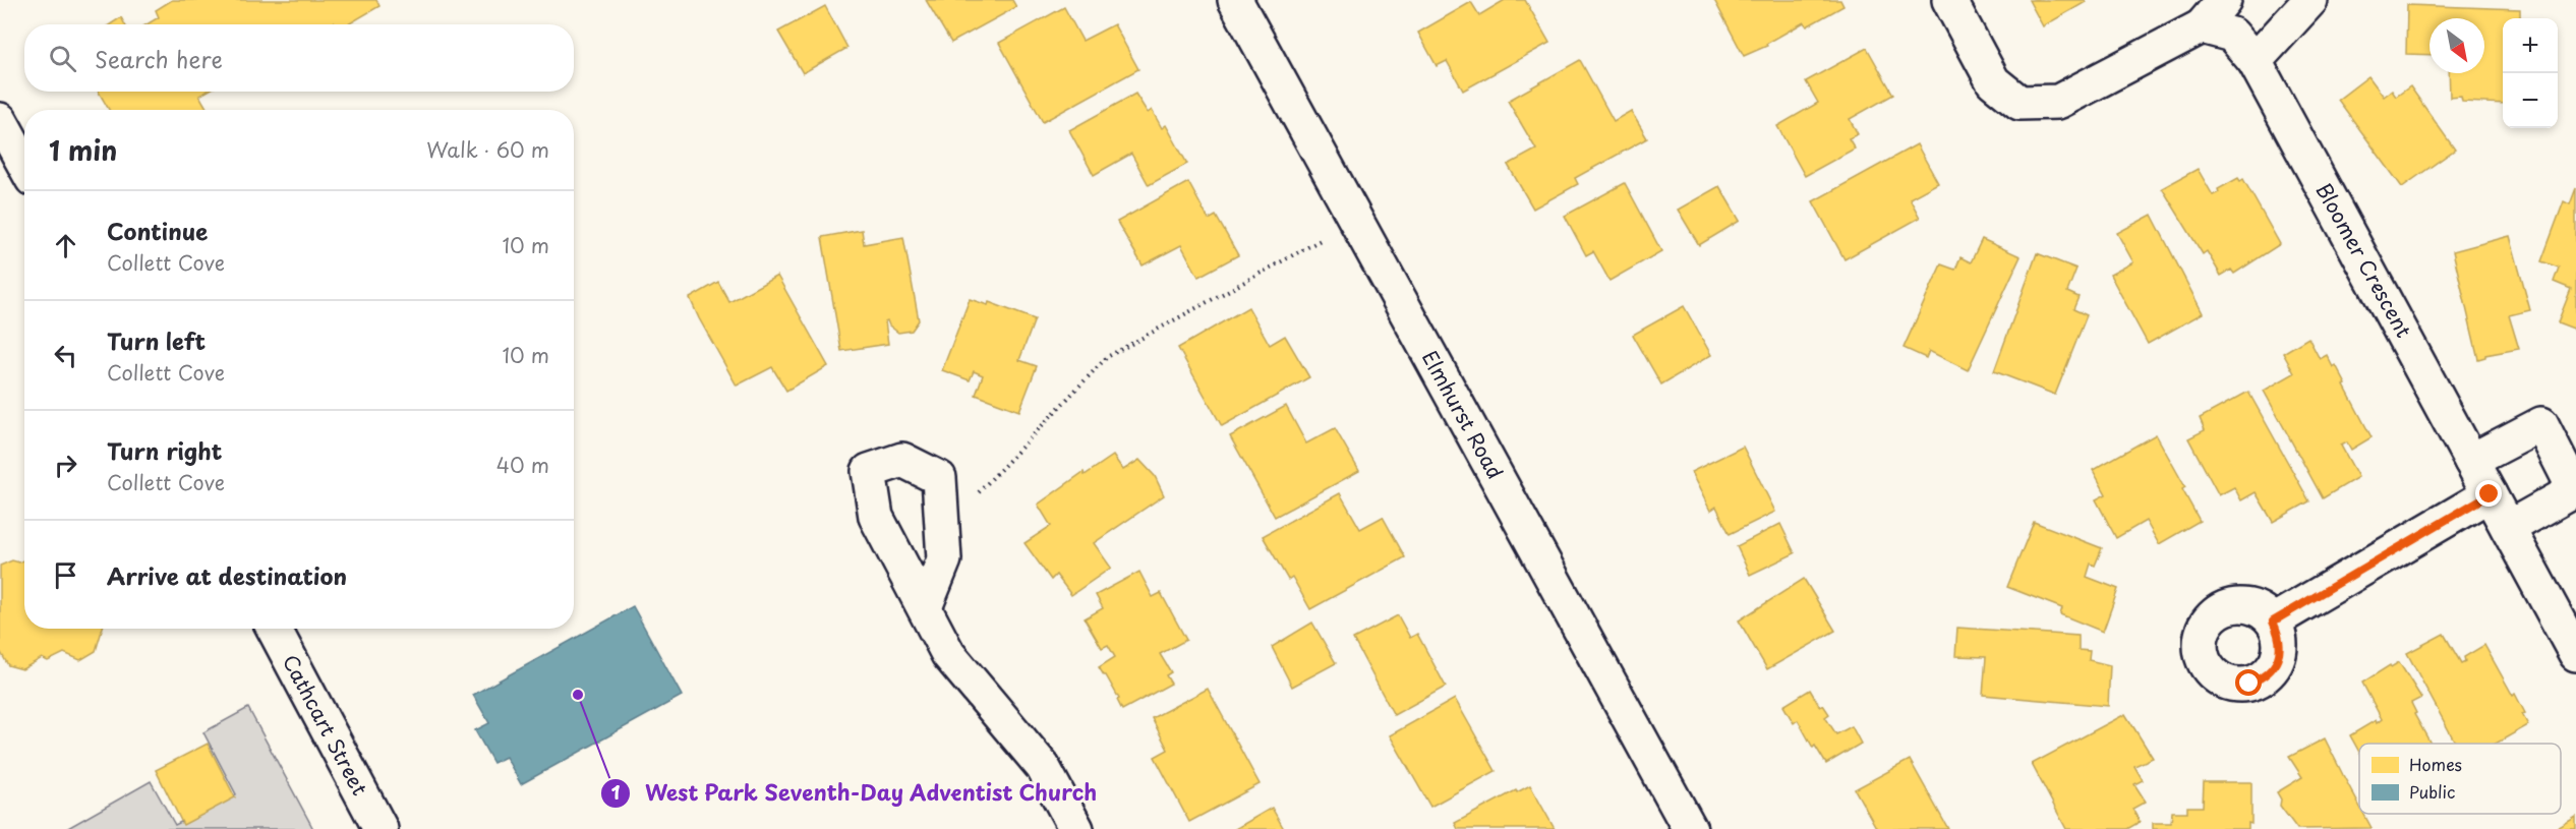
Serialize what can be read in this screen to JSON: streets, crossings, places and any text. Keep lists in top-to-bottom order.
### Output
{
  "streets": {
    "street": ["Bloomer Crescent", "Elmhurst Road", "Cathcart Street"]
  },
  "places": ["West Park Seventh-Day Adventist Church"],
  "legend": ["Homes", "Public"],
  "north": "bottom right",
  "page": {
    "map_buttons": ["+", "−"],
    "search": "Search here",
    "heading": ["1 min", "Walk · 60 m"],
    "list": [
      ["Continue", "Collett Cove", "10 m"],
      ["Turn left", "Collett Cove", "10 m"],
      ["Turn right", "Collett Cove", "40 m"],
      "Arrive at destination"
    ]
  }
}
